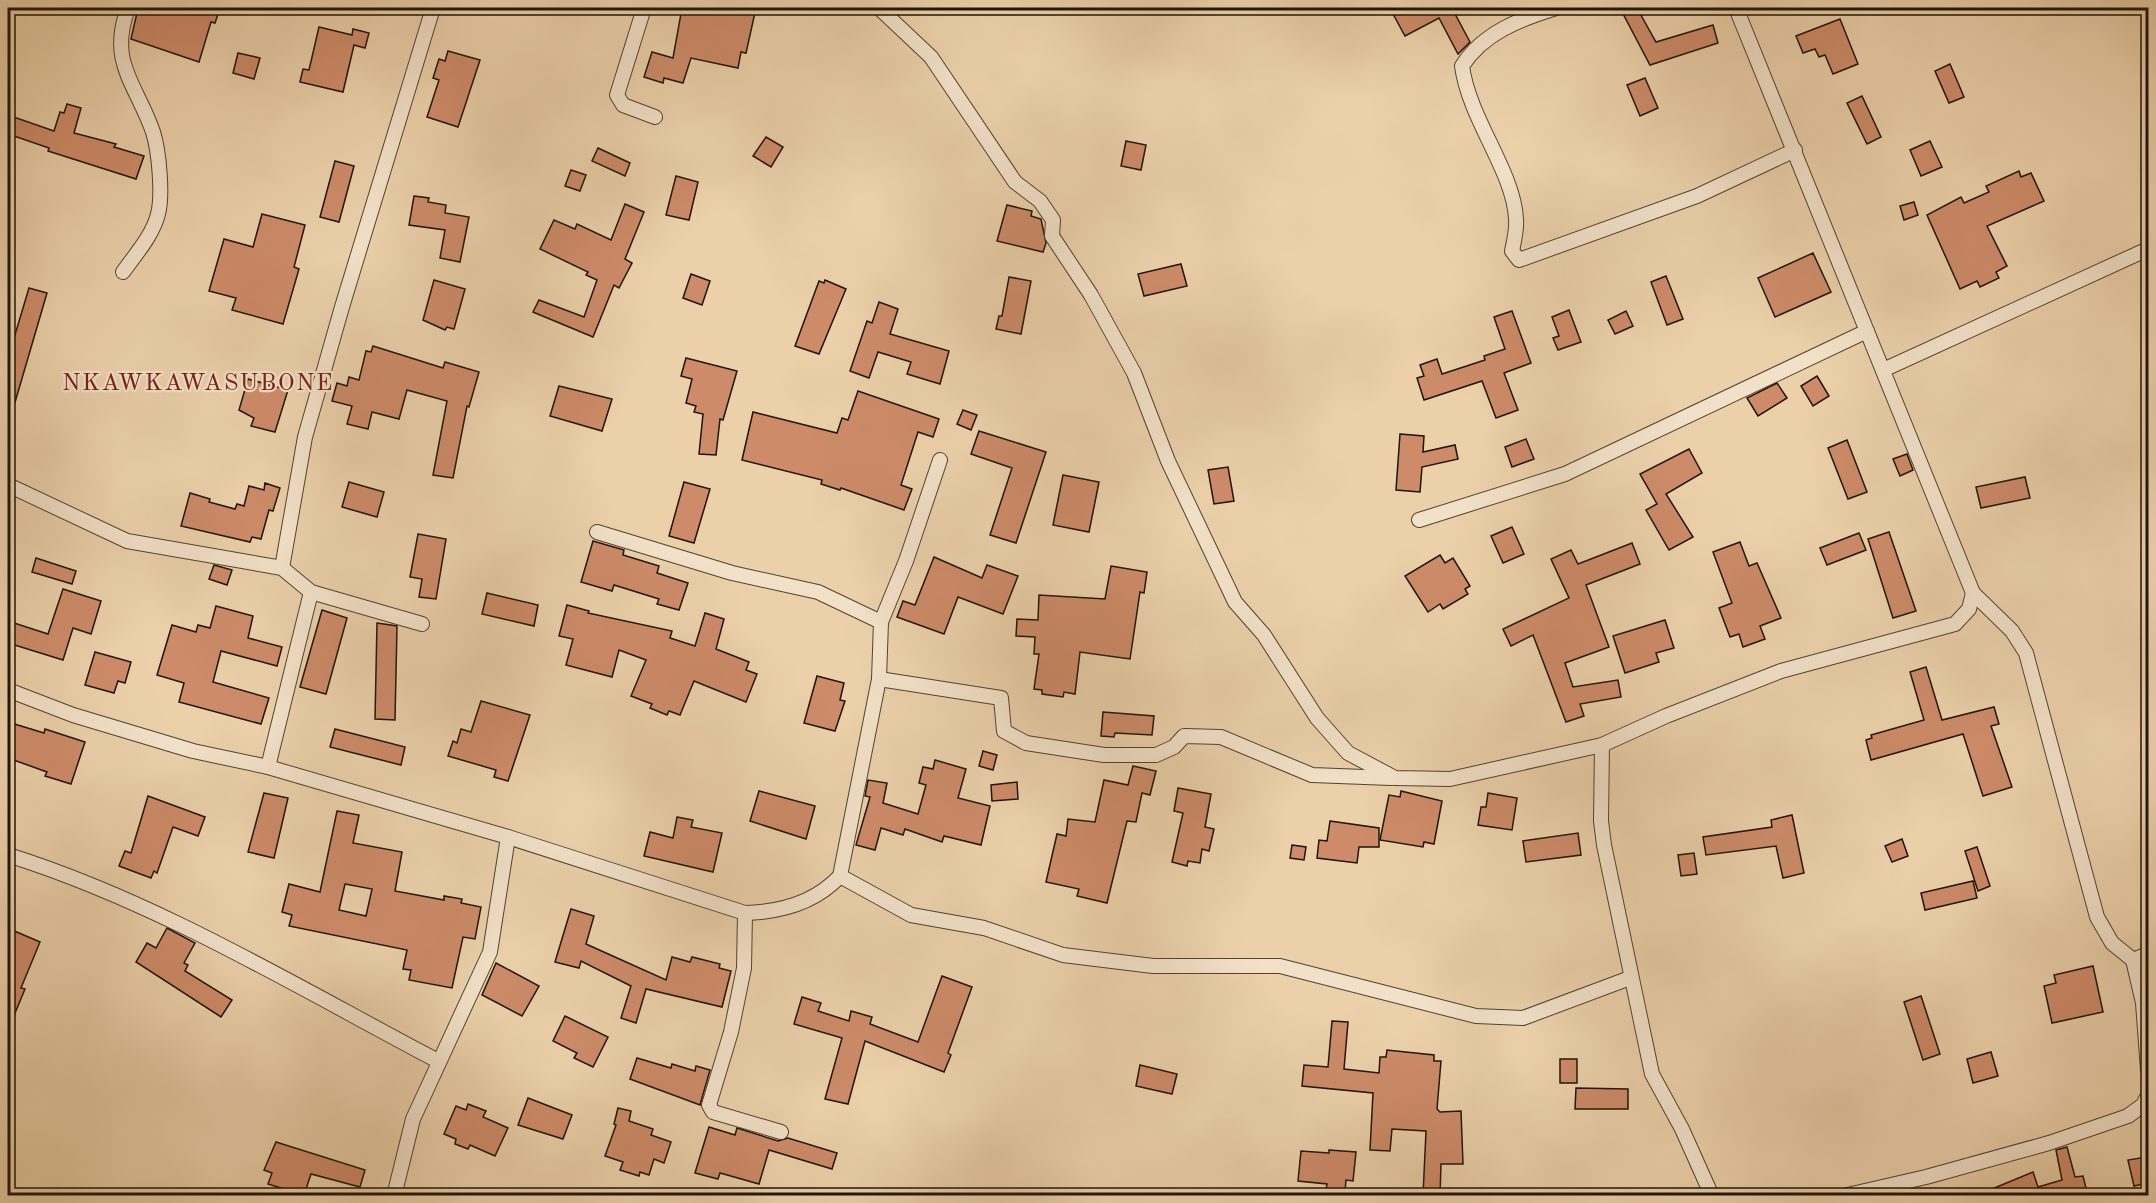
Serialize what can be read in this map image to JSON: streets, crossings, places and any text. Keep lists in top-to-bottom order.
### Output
{
  "districts": ["NKAWKAWASUBONE"]
}
